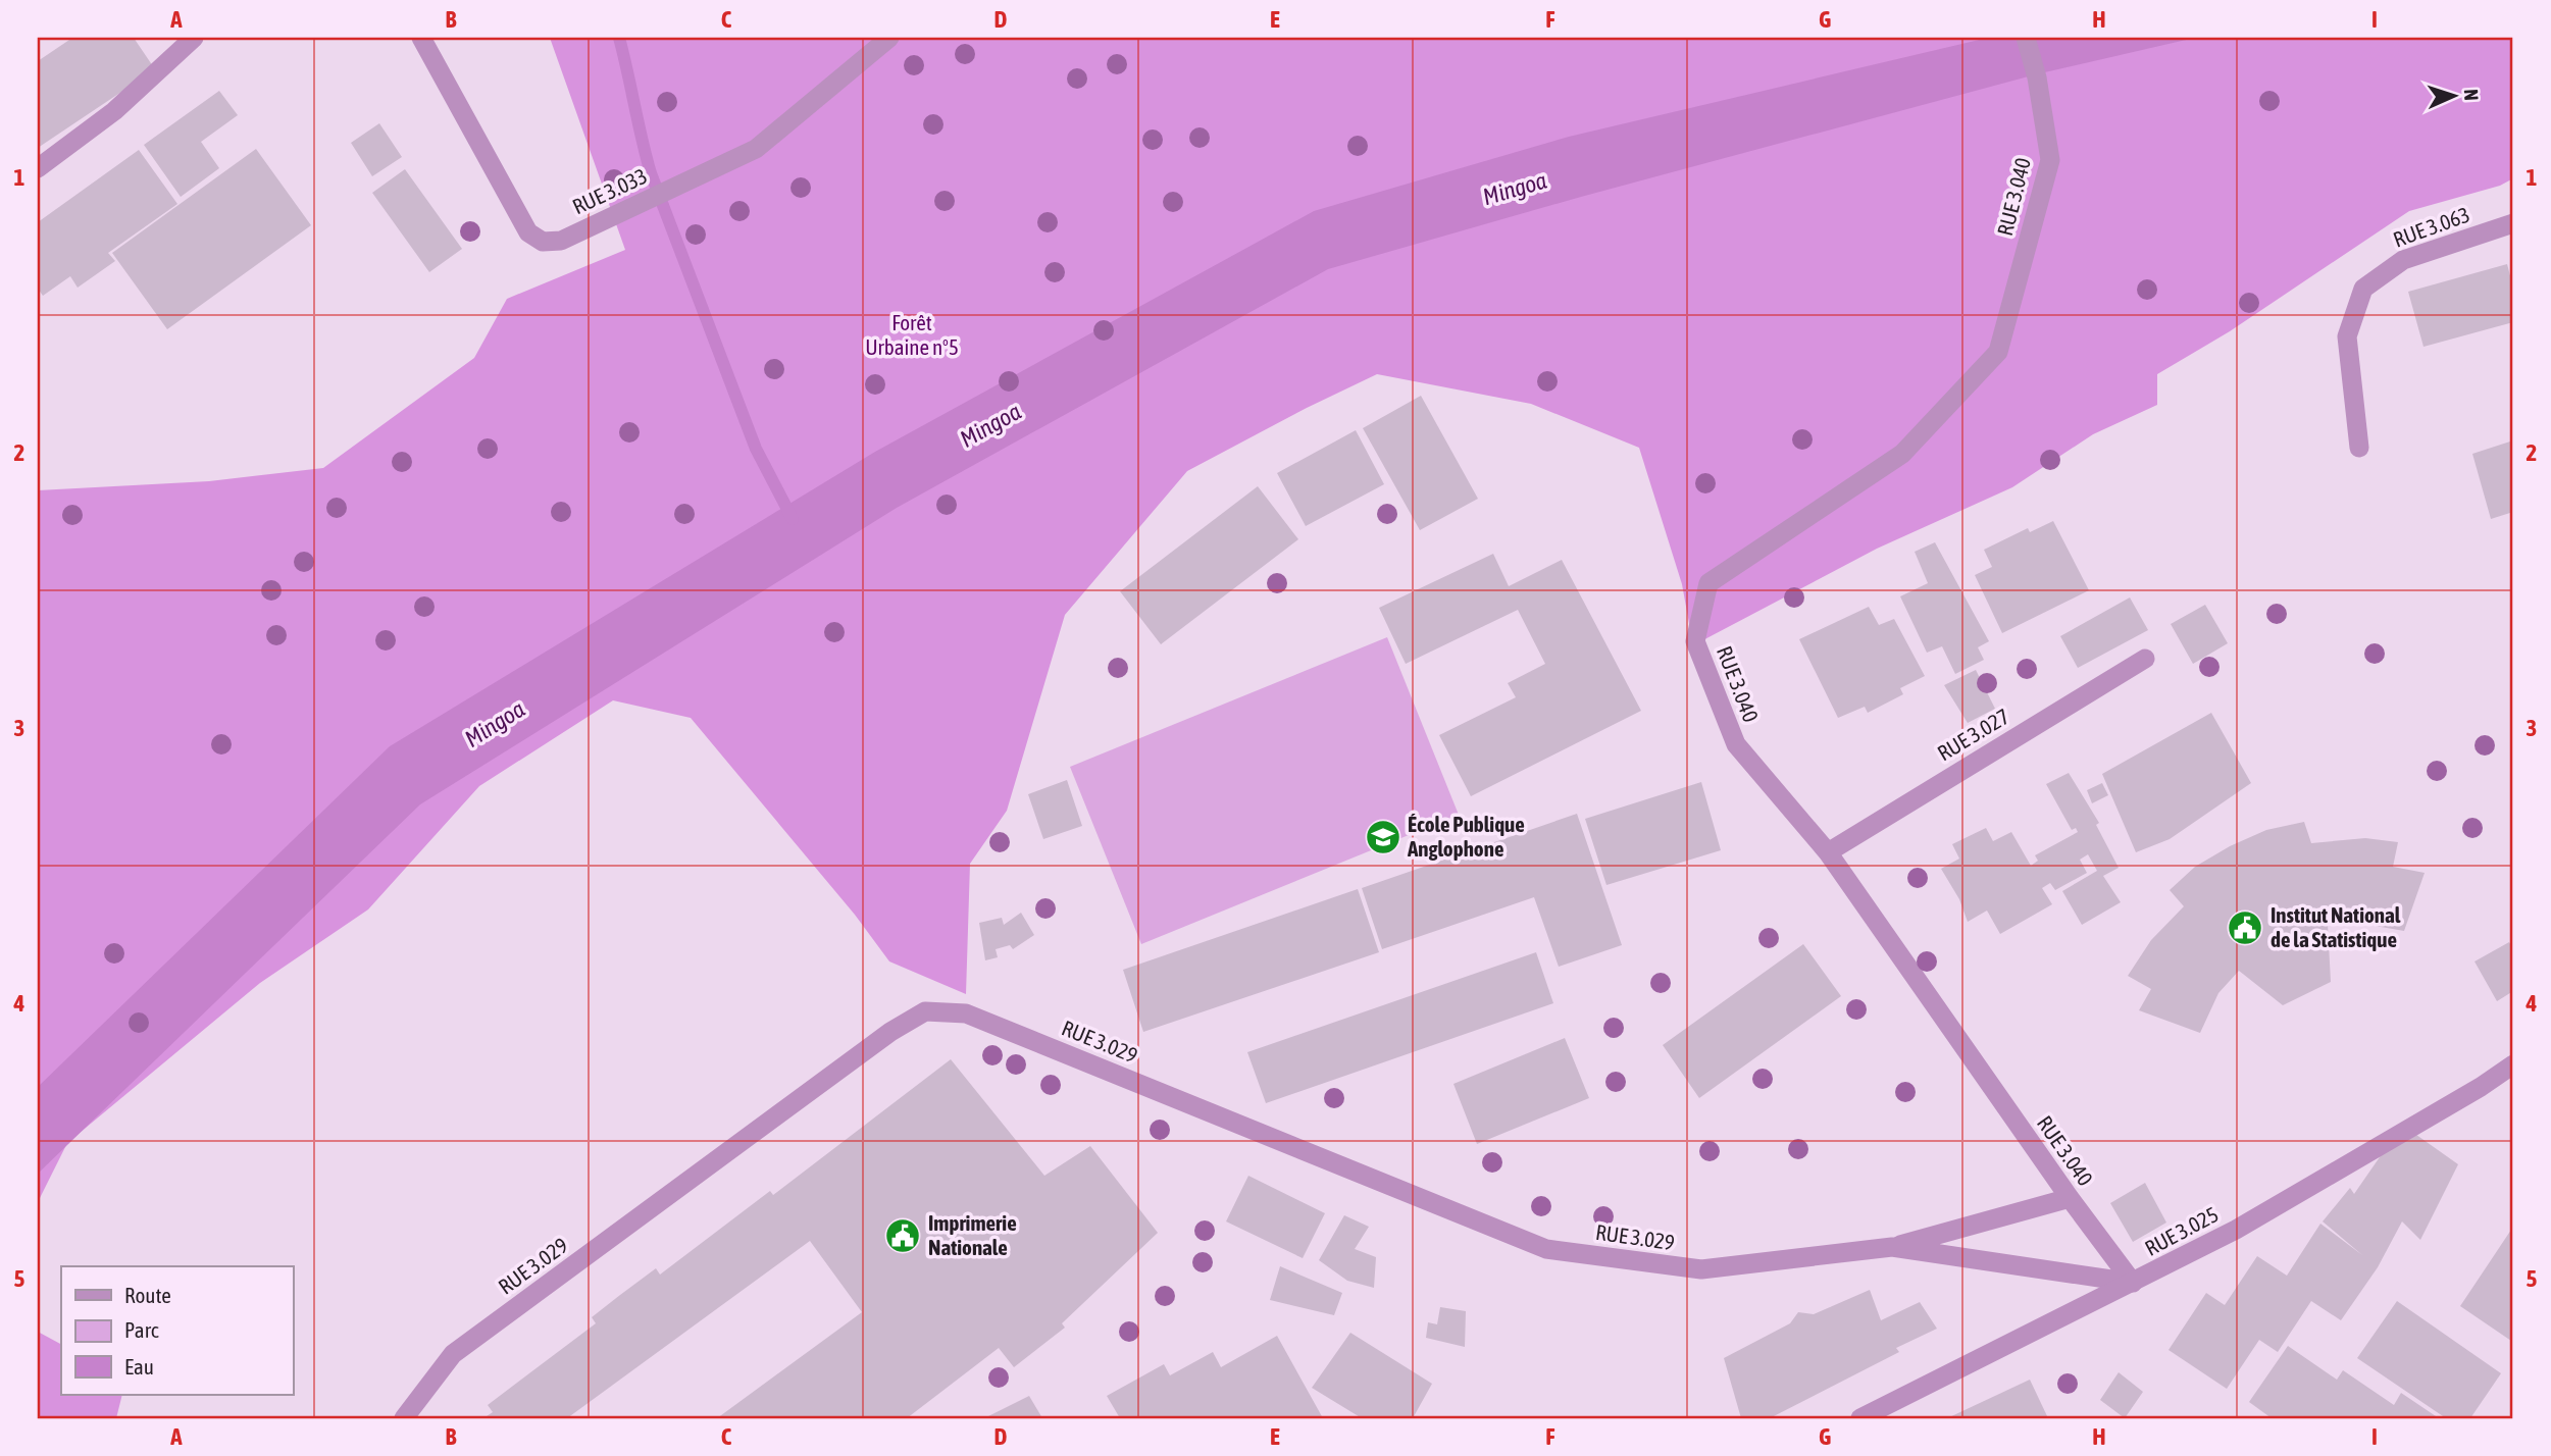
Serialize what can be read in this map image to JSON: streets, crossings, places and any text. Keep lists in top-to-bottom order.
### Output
{
  "streets": {
    "street": [
      "RUE 3.033",
      "RUE 3.040",
      "RUE 3.063",
      "RUE 3.027",
      "RUE 3.029",
      "RUE 3.025"
    ]
  },
  "crossings": [
    ["RUE 3.040", "RUE 3.027"],
    ["RUE 3.040", "RUE 3.029"],
    ["RUE 3.040", "RUE 3.025"],
    ["RUE 3.029", "RUE 3.025"]
  ],
  "water": ["Mingoa"],
  "parks": ["Forêt Urbaine n°5"],
  "places": {
    "school or university": ["École Publique Anglophone"],
    "public building": ["Institut National de la Statistique", "Imprimerie Nationale"]
  },
  "legend": ["Route", "Parc", "Eau"],
  "north": "right",
  "grid": {
    "columns": [
      "A",
      "B",
      "C",
      "D",
      "E",
      "F",
      "G",
      "H",
      "I"
    ],
    "rows": [
      "1",
      "2",
      "3",
      "4",
      "5"
    ]
  }
}
